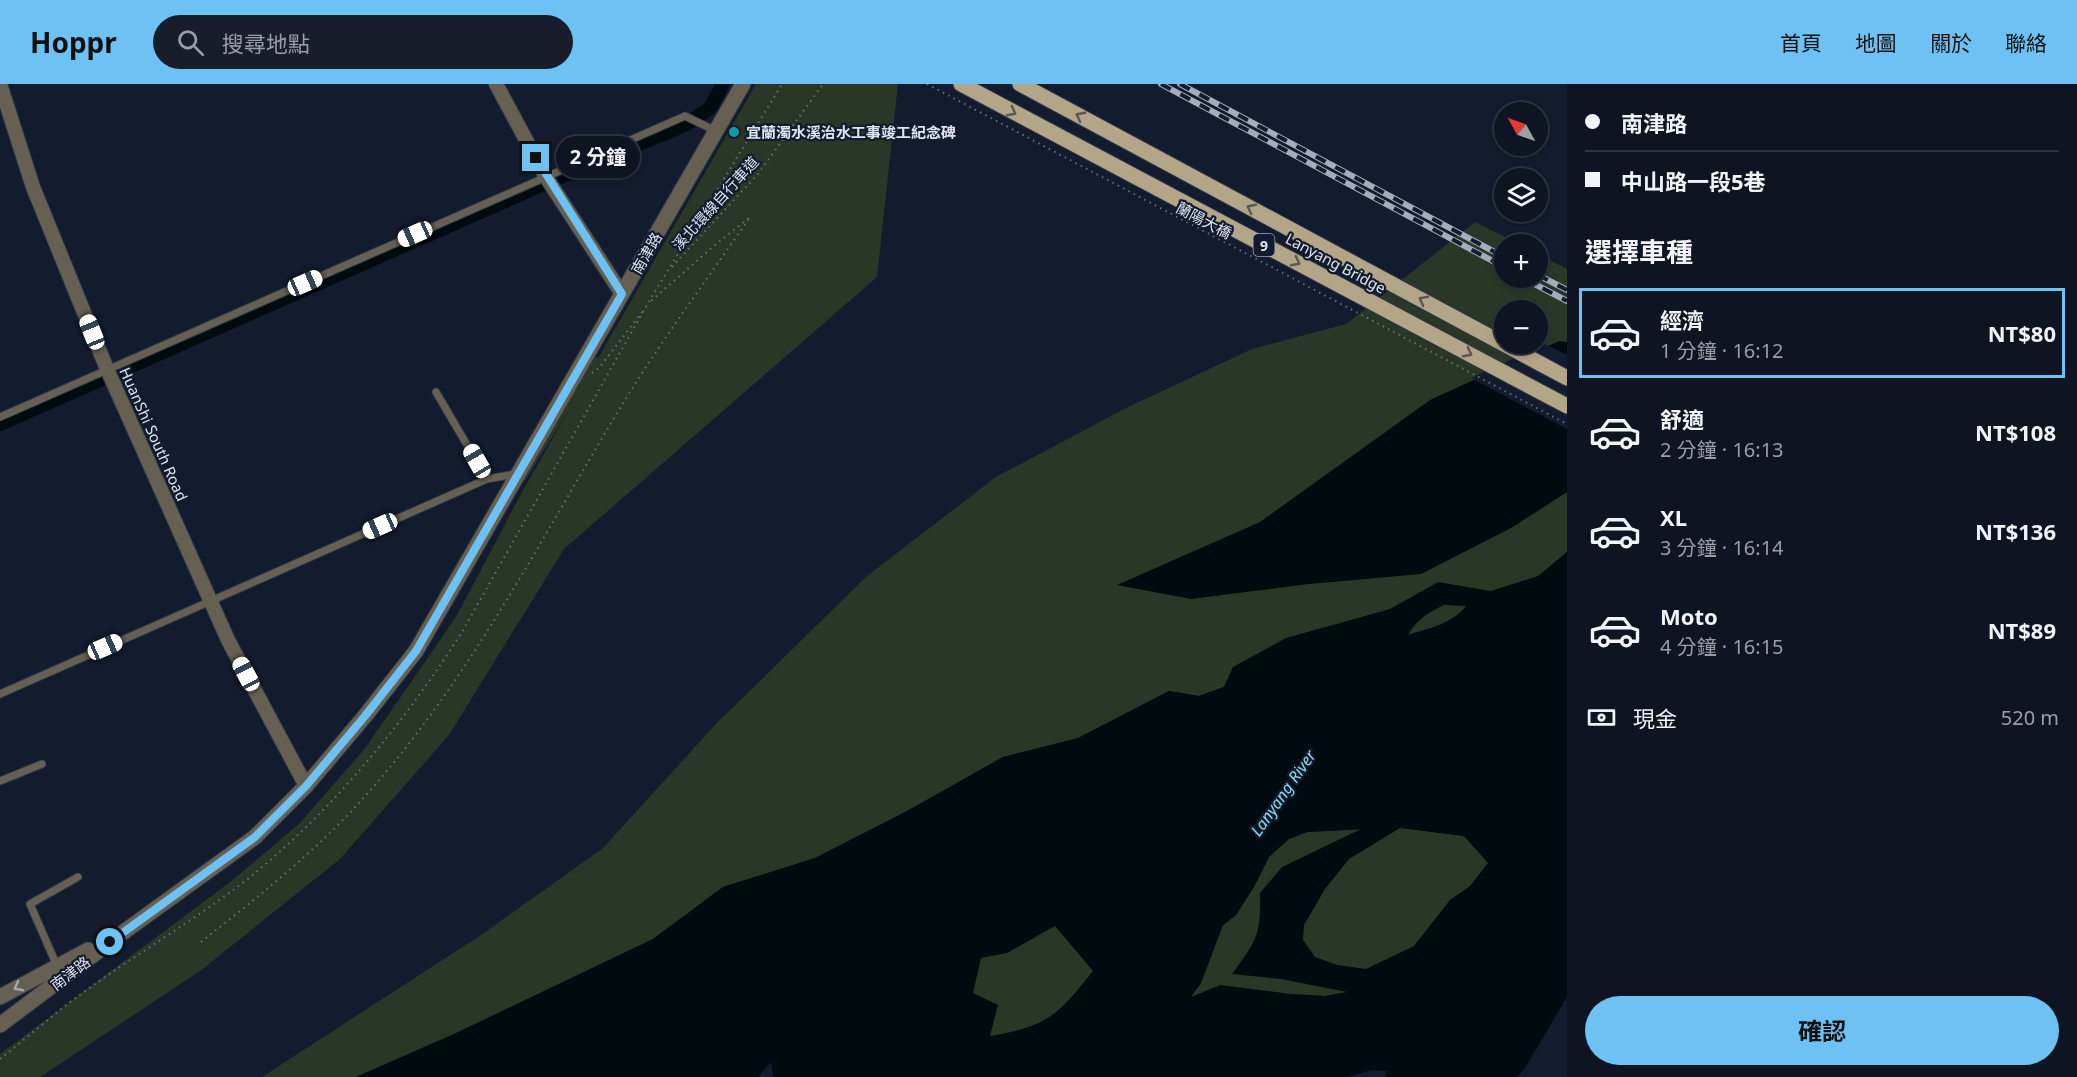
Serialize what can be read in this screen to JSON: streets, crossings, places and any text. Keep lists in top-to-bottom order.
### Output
{
  "streets": {
    "main road": ["9", "Lanyang Bridge"],
    "street": ["南津路", "HuanShi South Road"],
    "path": ["溪北環線自行車道", "蘭陽大橋"]
  },
  "crossings": [
    ["南津路", "HuanShi South Road"]
  ],
  "water": ["Lanyang River"],
  "places": ["宜蘭濁水溪治水工事竣工紀念碑"],
  "north": "top left",
  "page": {
    "header": "Hoppr",
    "search": "搜尋地點",
    "nav": [
      "首頁",
      "地圖",
      "關於",
      "聯絡"
    ],
    "banner": ["南津路", "中山路一段5巷"],
    "map_buttons": ["+", "−"],
    "bubble": "2 分鐘",
    "heading": "選擇車種",
    "list": [
      {
        "name": "經濟",
        "note": "1 分鐘 · 16:12",
        "value": "NT$80"
      },
      {
        "name": "舒適",
        "note": "2 分鐘 · 16:13",
        "value": "NT$108"
      },
      {
        "name": "XL",
        "note": "3 分鐘 · 16:14",
        "value": "NT$136"
      },
      {
        "name": "Moto",
        "note": "4 分鐘 · 16:15",
        "value": "NT$89"
      }
    ],
    "pay": ["現金", "520 m"],
    "buttons": "確認"
  }
}
